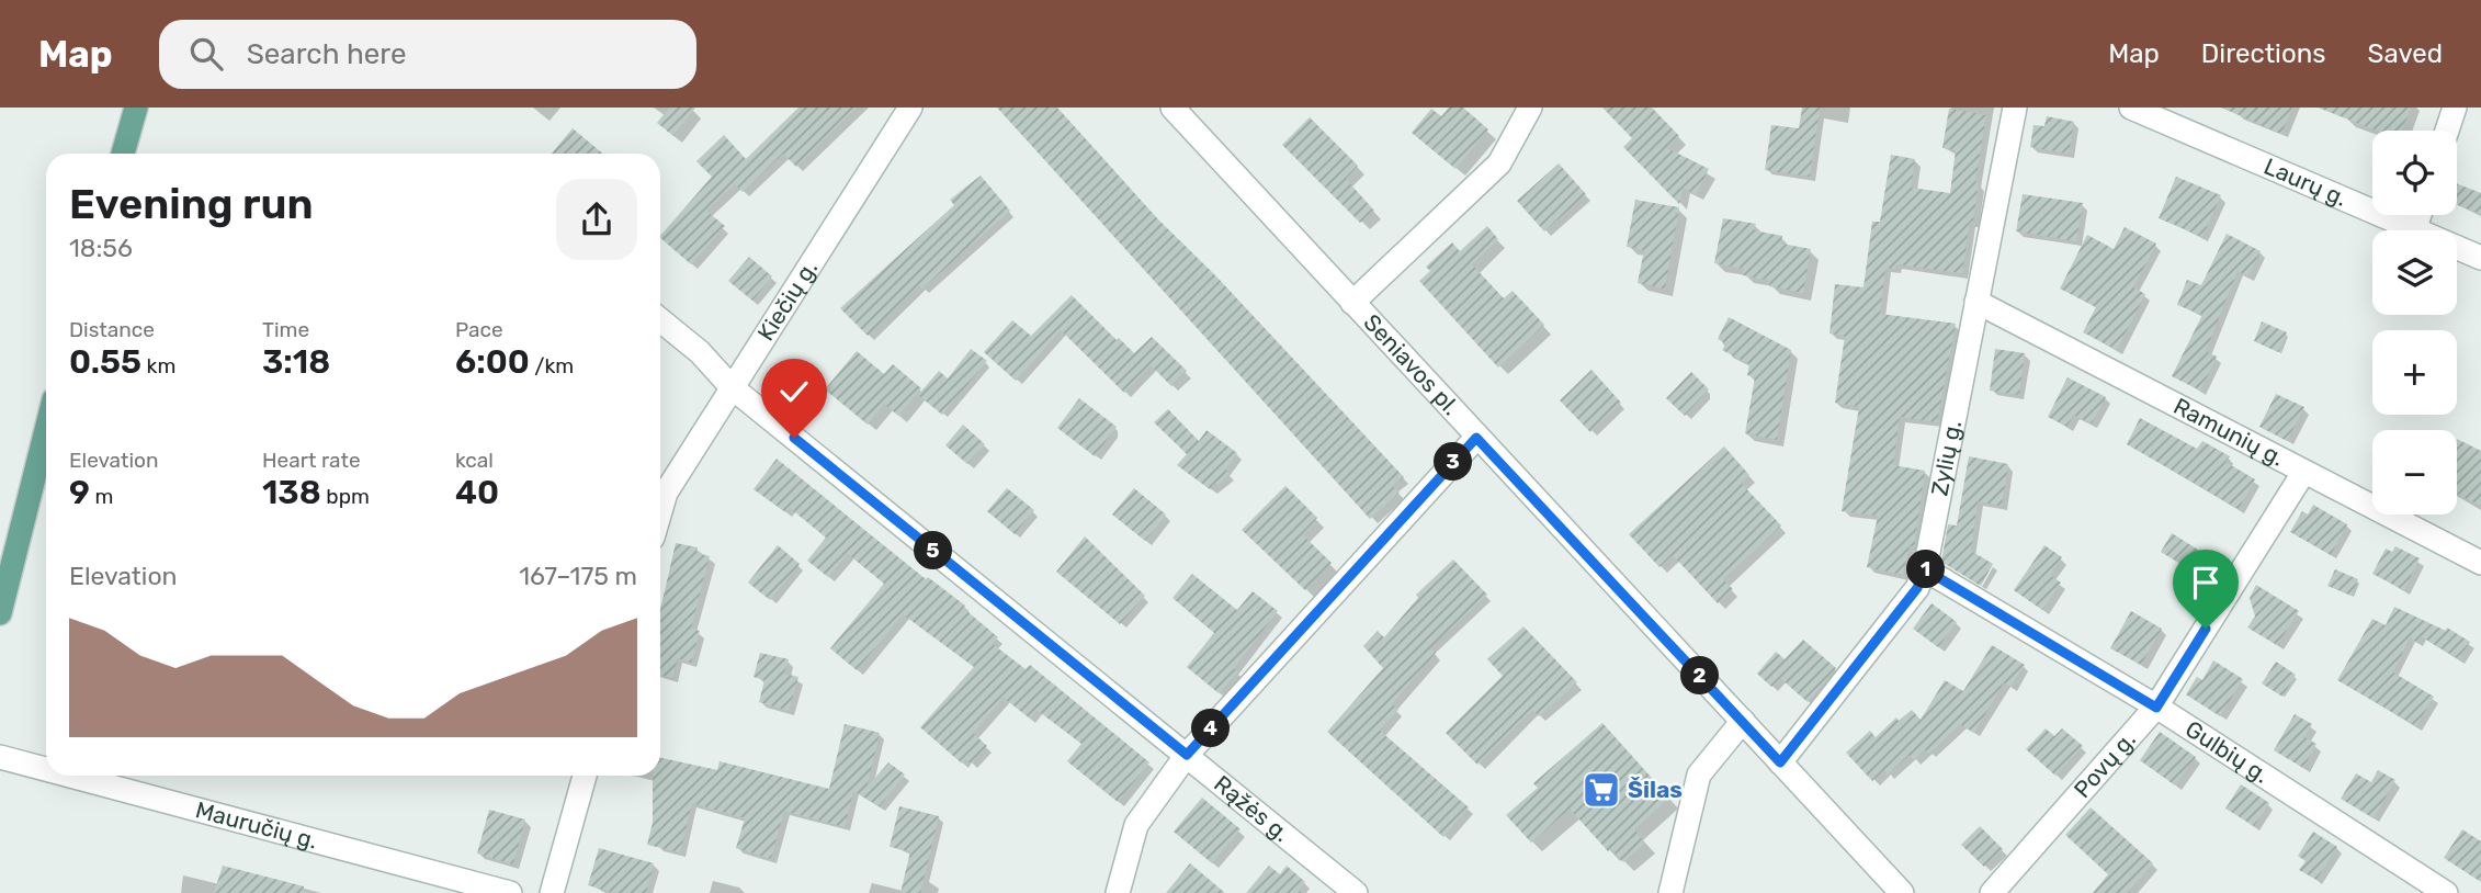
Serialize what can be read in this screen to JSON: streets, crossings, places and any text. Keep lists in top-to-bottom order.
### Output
{
  "streets": {
    "street": [
      "Laurų g.",
      "Kiečių g.",
      "Seniavos pl.",
      "Ramunių g.",
      "Zylių g.",
      "Gulbių g.",
      "Povų g.",
      "Rąžės g.",
      "Mauručių g."
    ]
  },
  "crossings": [
    ["Kiečių g.", "Rąžės g."],
    ["Seniavos pl.", "Zylių g."],
    ["Ramunių g.", "Zylių g."],
    ["Ramunių g.", "Povų g."],
    ["Zylių g.", "Gulbių g."],
    ["Gulbių g.", "Povų g."]
  ],
  "places": {
    "supermarket": ["Šilas"]
  },
  "page": {
    "header": "Map",
    "search": "Search here",
    "nav": ["Map", "Directions", "Saved"],
    "map_buttons": ["+", "−"],
    "heading": ["Evening run", "18:56"],
    "stats": [
      ["Distance", "0.55 km"],
      ["Time", "3:18"],
      ["Pace", "6:00 /km"],
      ["Elevation", "9 m"],
      ["Heart rate", "138 bpm"],
      ["kcal", "40"]
    ],
    "pins": [
      "3",
      "5",
      "1",
      "2",
      "4"
    ],
    "chart": ["Elevation", "167–175 m"]
  }
}
